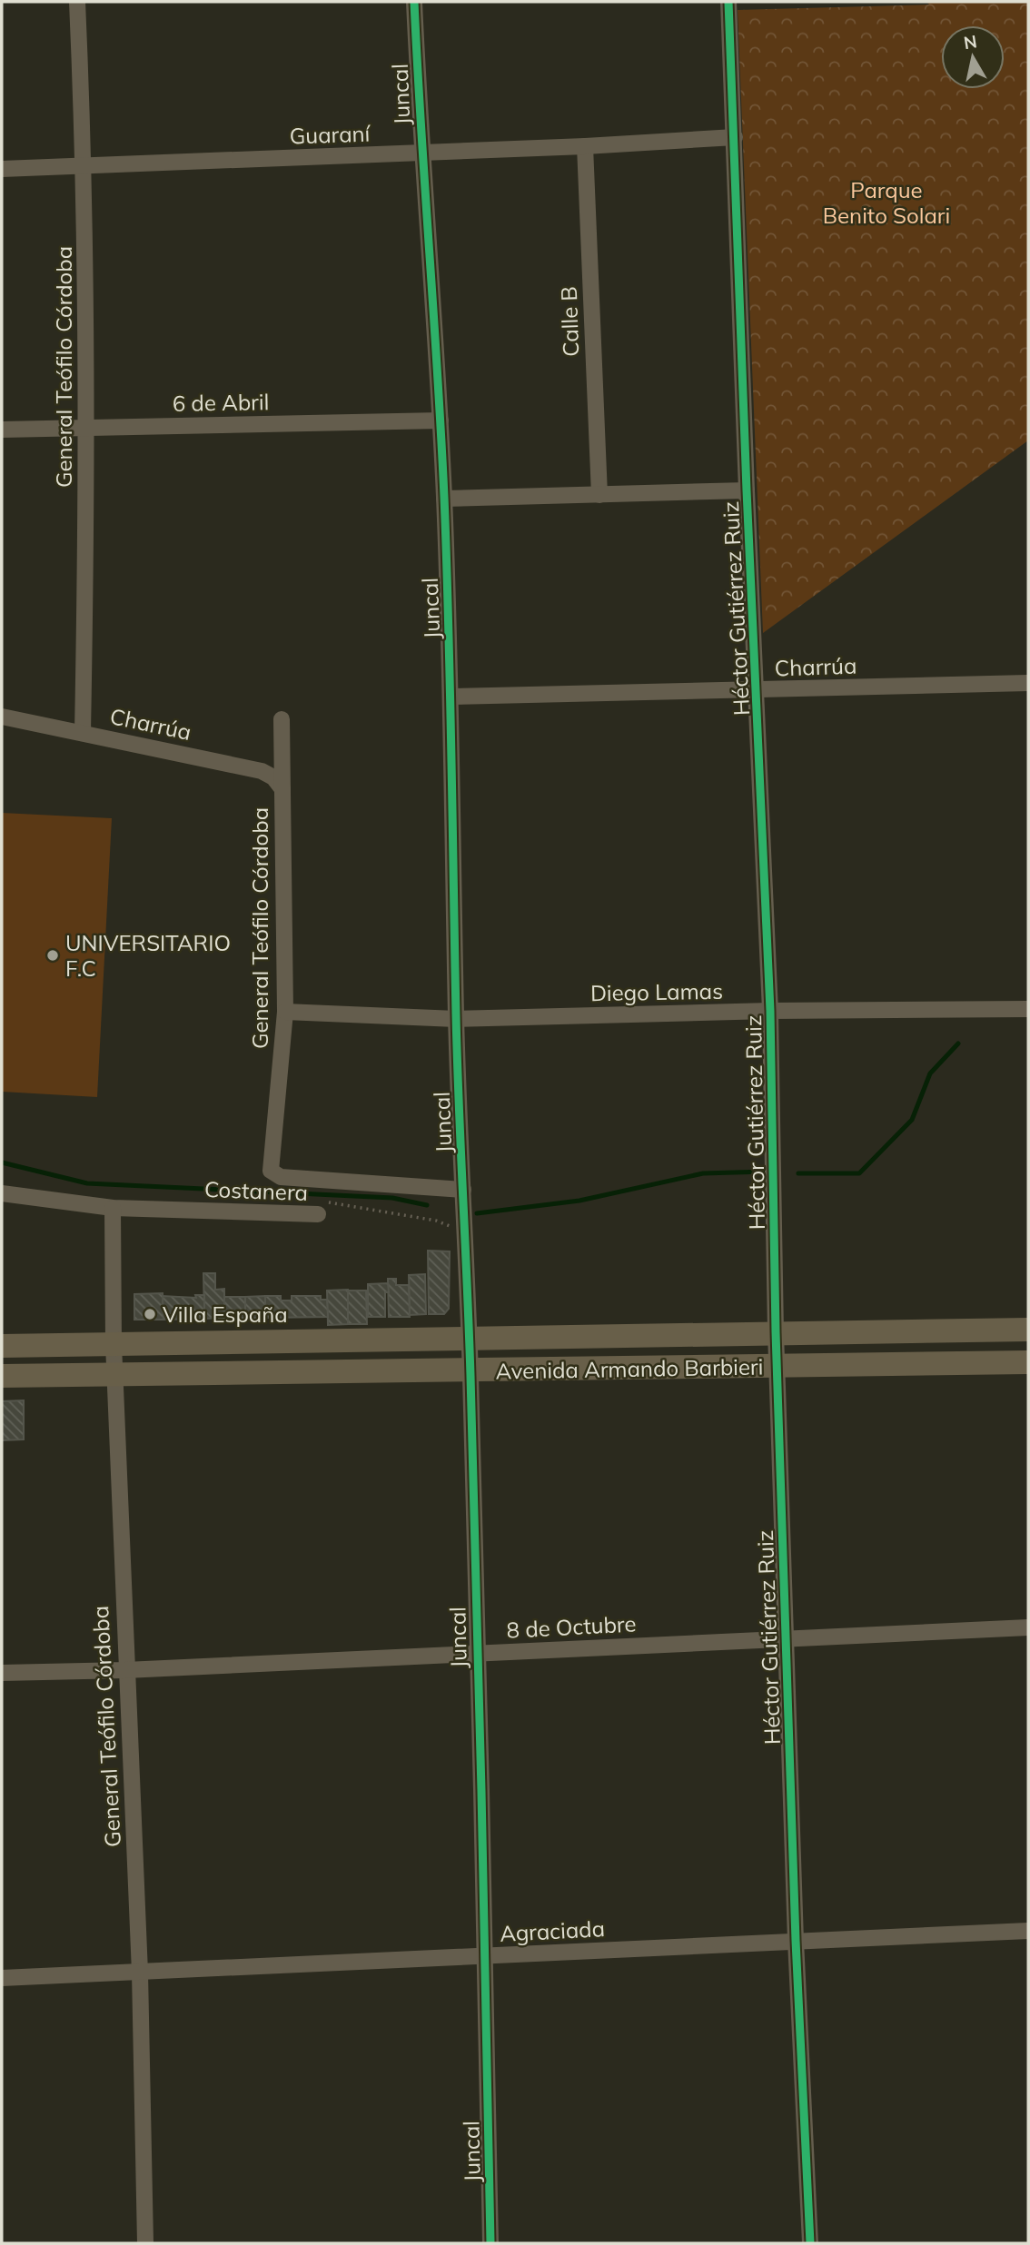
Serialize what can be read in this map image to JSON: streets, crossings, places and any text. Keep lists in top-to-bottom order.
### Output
{
  "streets": {
    "street": [
      "Juncal",
      "Guaraní",
      "Calle B",
      "General Teófilo Córdoba",
      "6 de Abril",
      "Héctor Gutiérrez Ruiz",
      "Charrúa",
      "Diego Lamas",
      "Costanera",
      "Avenida Armando Barbieri",
      "8 de Octubre",
      "Agraciada"
    ]
  },
  "crossings": [
    ["Juncal", "Guaraní"],
    ["Juncal", "General Teófilo Córdoba"],
    ["Juncal", "6 de Abril"],
    ["Juncal", "Charrúa"],
    ["Juncal", "Diego Lamas"],
    ["Juncal", "Costanera"],
    ["Juncal", "Avenida Armando Barbieri"],
    ["Juncal", "8 de Octubre"],
    ["Juncal", "Agraciada"],
    ["Guaraní", "Calle B"],
    ["Guaraní", "General Teófilo Córdoba"],
    ["Guaraní", "Héctor Gutiérrez Ruiz"],
    ["General Teófilo Córdoba", "6 de Abril"],
    ["General Teófilo Córdoba", "Charrúa"],
    ["General Teófilo Córdoba", "Diego Lamas"],
    ["General Teófilo Córdoba", "Costanera"],
    ["General Teófilo Córdoba", "Avenida Armando Barbieri"],
    ["General Teófilo Córdoba", "8 de Octubre"],
    ["General Teófilo Córdoba", "Agraciada"],
    ["Héctor Gutiérrez Ruiz", "Charrúa"],
    ["Héctor Gutiérrez Ruiz", "Diego Lamas"],
    ["Héctor Gutiérrez Ruiz", "Avenida Armando Barbieri"],
    ["Héctor Gutiérrez Ruiz", "8 de Octubre"],
    ["Héctor Gutiérrez Ruiz", "Agraciada"]
  ],
  "parks": ["Parque Benito Solari"],
  "places": ["UNIVERSITARIO F.C", "Villa España"],
  "north": "top"
}
